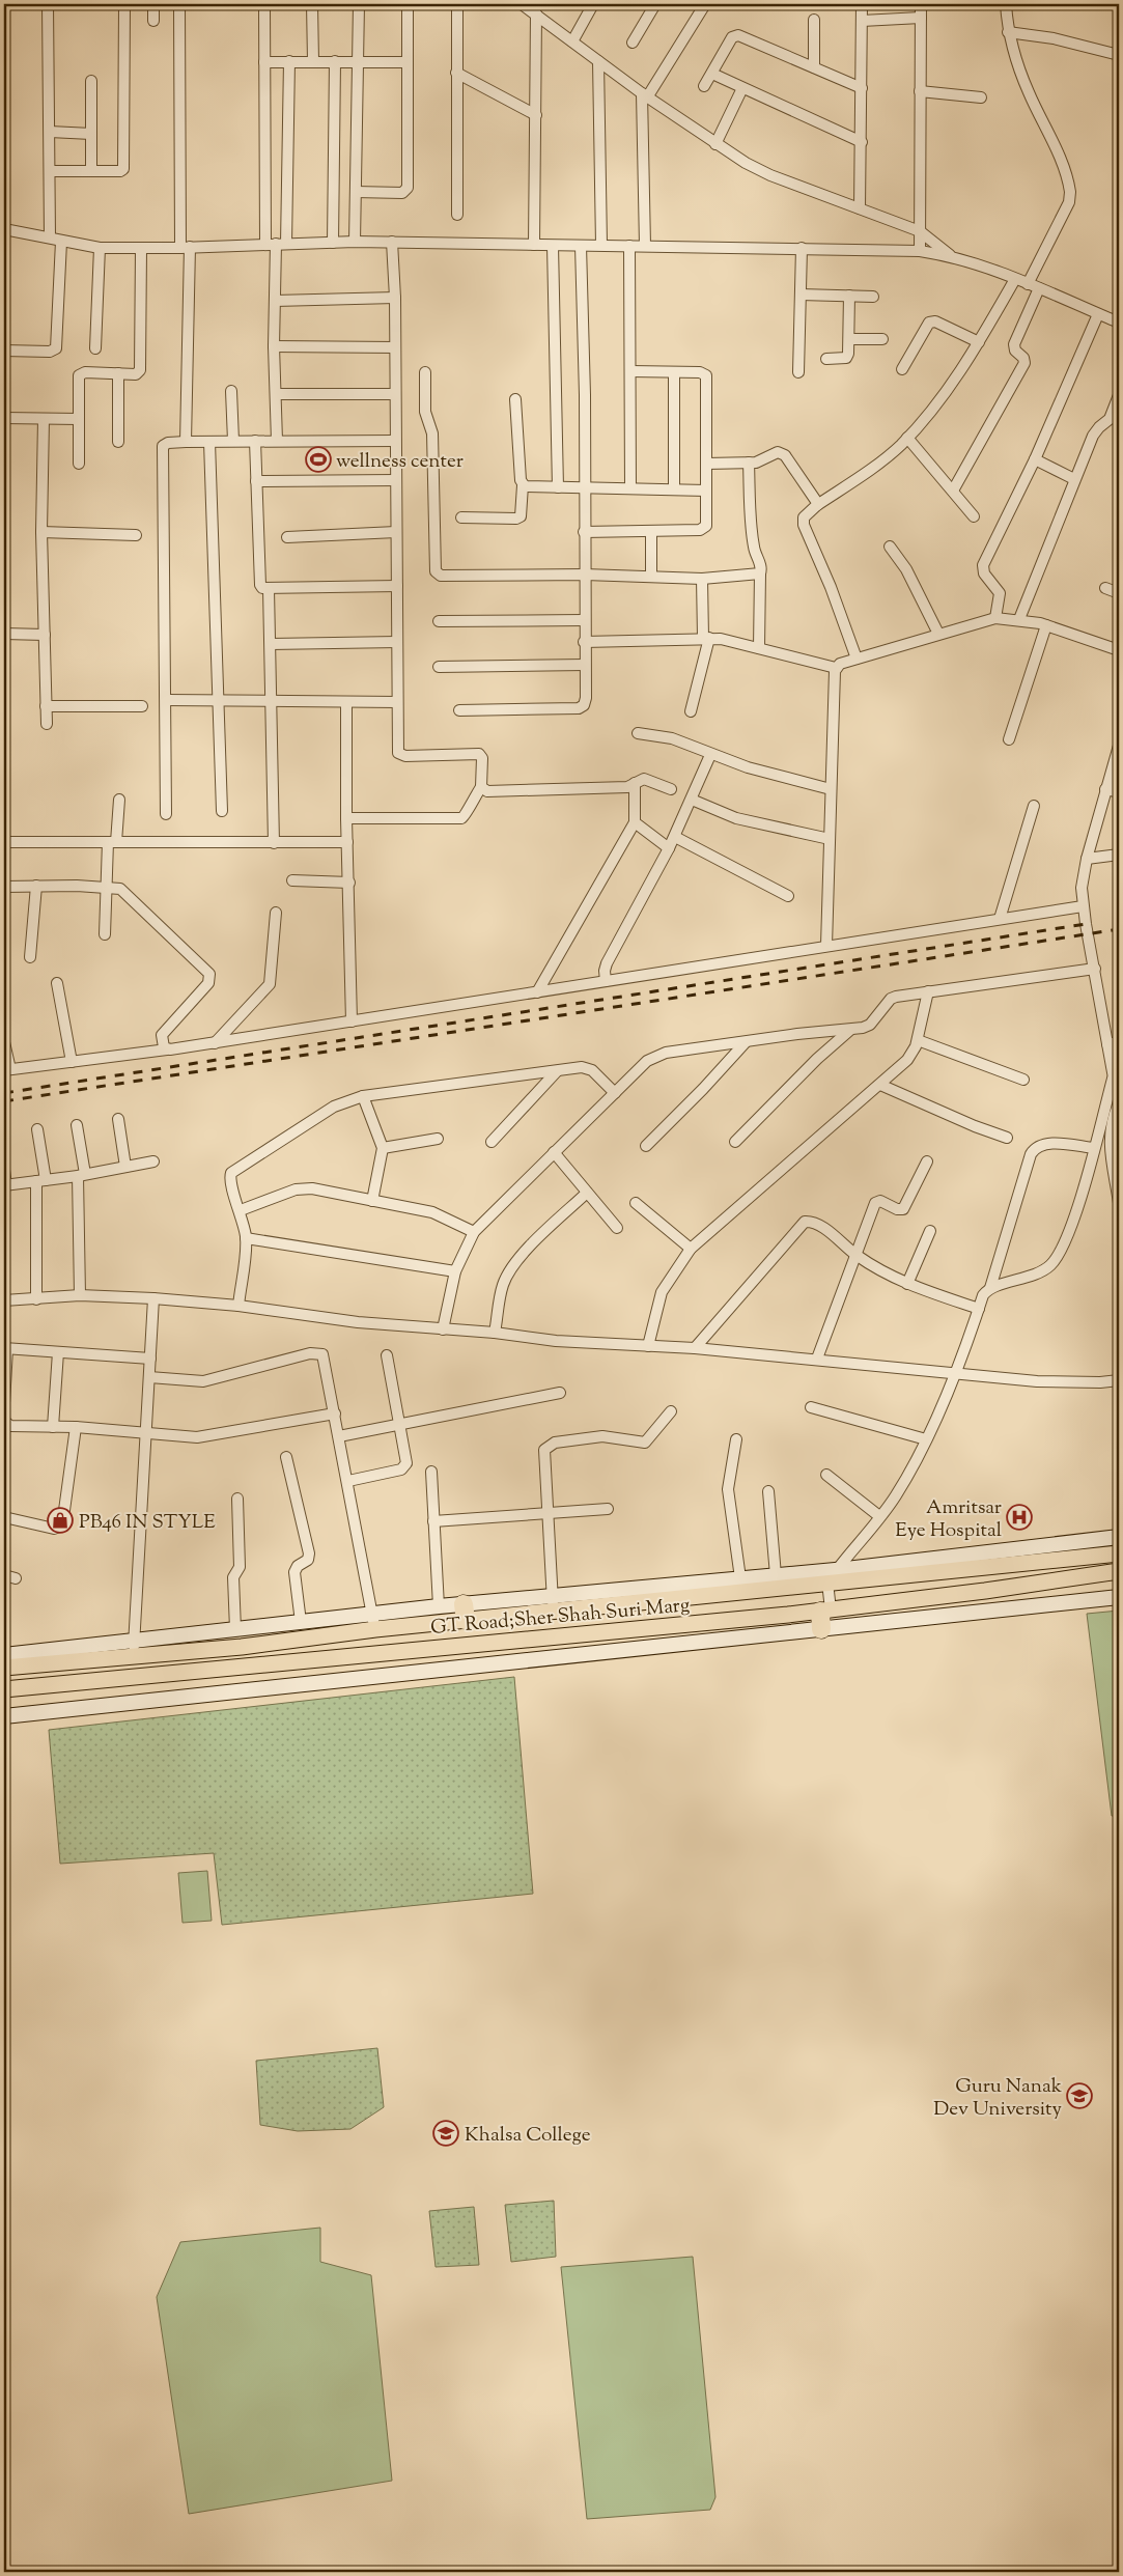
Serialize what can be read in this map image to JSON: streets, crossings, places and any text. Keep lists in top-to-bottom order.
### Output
{
  "streets": {
    "main road": ["GT Road;Sher Shah Suri Marg"]
  },
  "places": {
    "sports": ["wellness center"],
    "hospital": ["Amritsar Eye Hospital"],
    "shop": ["PB46 IN STYLE"],
    "school or university": ["Guru Nanak Dev University", "Khalsa College"]
  }
}
